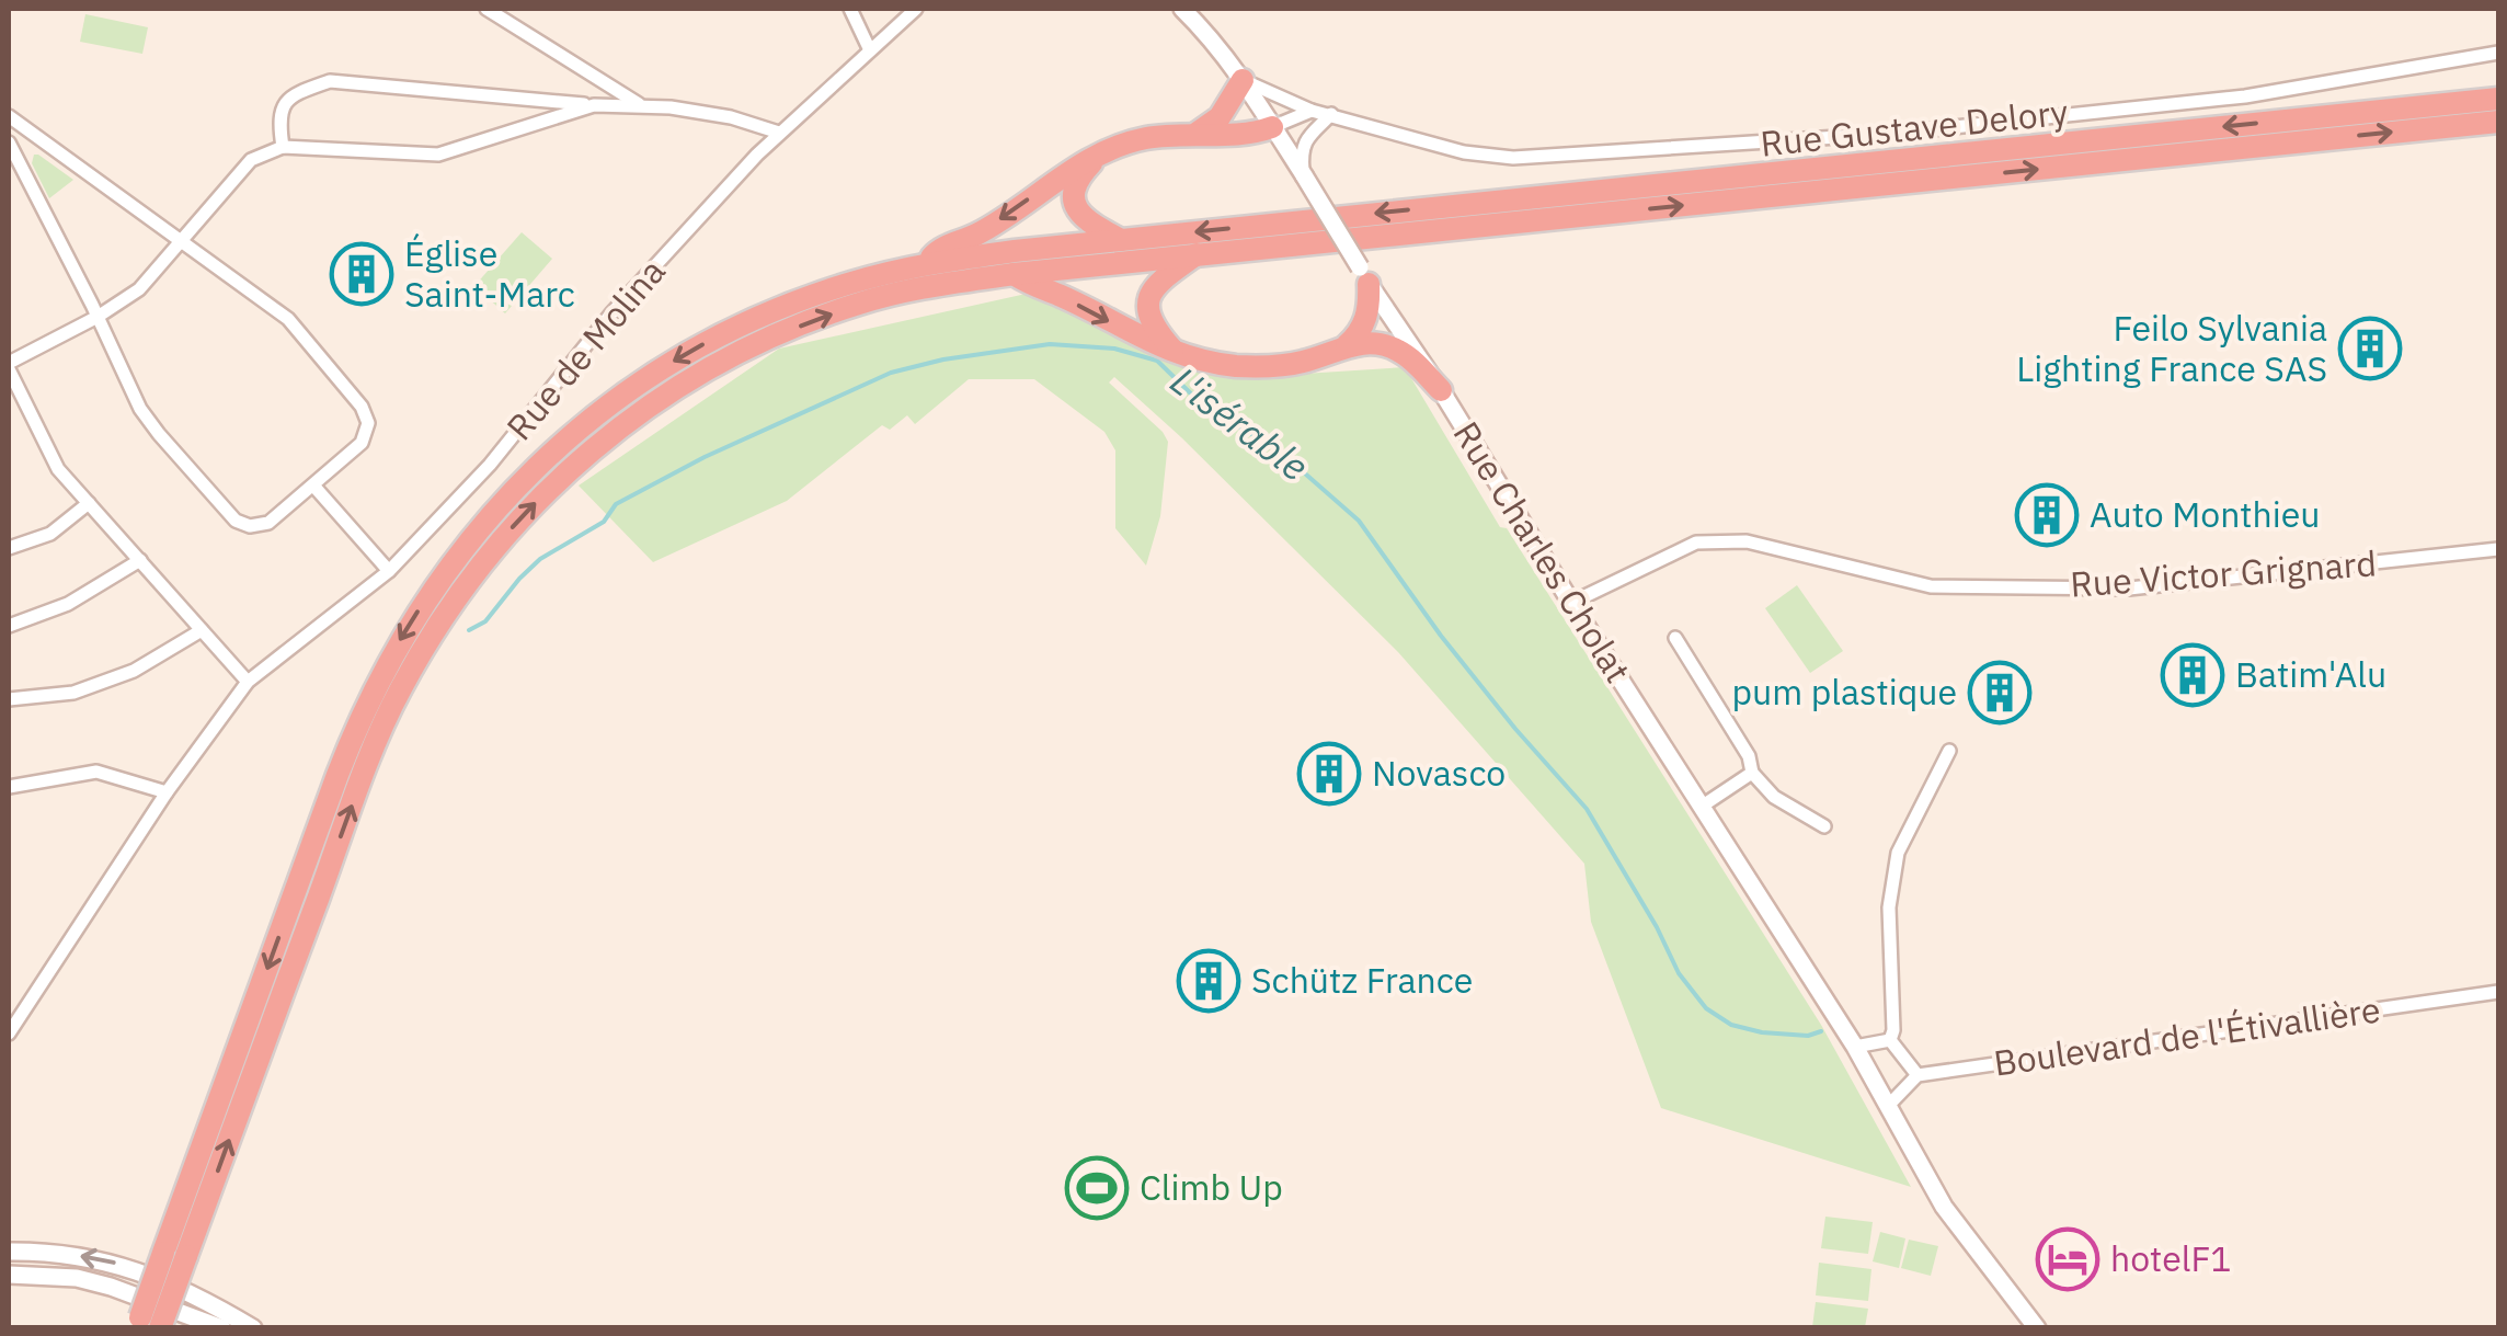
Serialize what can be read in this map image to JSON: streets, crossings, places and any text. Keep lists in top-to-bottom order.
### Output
{
  "streets": {
    "street": [
      "Rue Gustave Delory",
      "Rue de Molina",
      "Rue Charles Cholat",
      "Rue Victor Grignard",
      "Boulevard de l'Étivallière"
    ]
  },
  "crossings": [
    ["Rue Gustave Delory", "Rue Charles Cholat"],
    ["Rue Charles Cholat", "Rue Victor Grignard"]
  ],
  "water": ["L'isérable"],
  "places": {
    "building": [
      "Église Saint-Marc",
      "Feilo Sylvania Lighting France SAS",
      "Auto Monthieu",
      "Batim'Alu",
      "pum plastique",
      "Novasco",
      "Schütz France"
    ],
    "sports": ["Climb Up"],
    "hotel": ["hotelF1"]
  }
}
